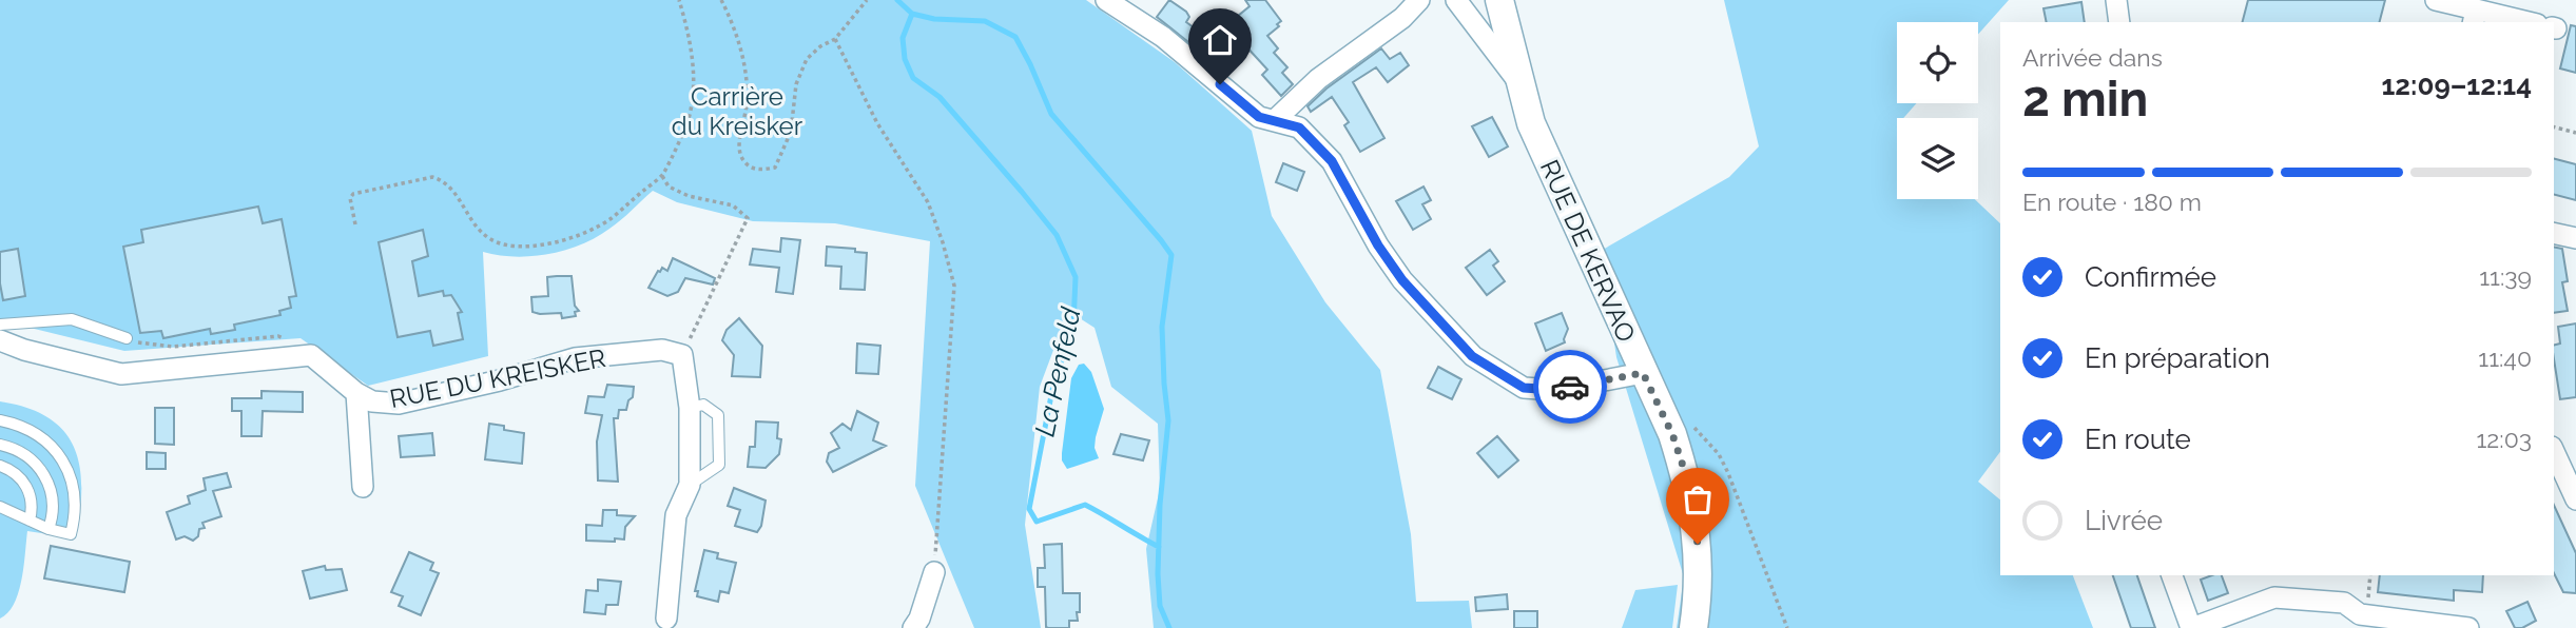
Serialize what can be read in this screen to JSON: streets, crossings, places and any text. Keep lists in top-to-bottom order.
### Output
{
  "streets": {
    "main road": ["RUE DE KERVAO"],
    "street": ["RUE DU KREISKER"]
  },
  "water": ["La Penfeld"],
  "parks": ["Carrière du Kreisker"],
  "page": {
    "heading": ["2 min", "Arrivée dans", "12:09–12:14"],
    "bar": "En route · 180 m",
    "list": [
      ["Confirmée", "11:39"],
      ["En préparation", "11:40"],
      ["En route", "12:03"],
      "Livrée"
    ]
  }
}
